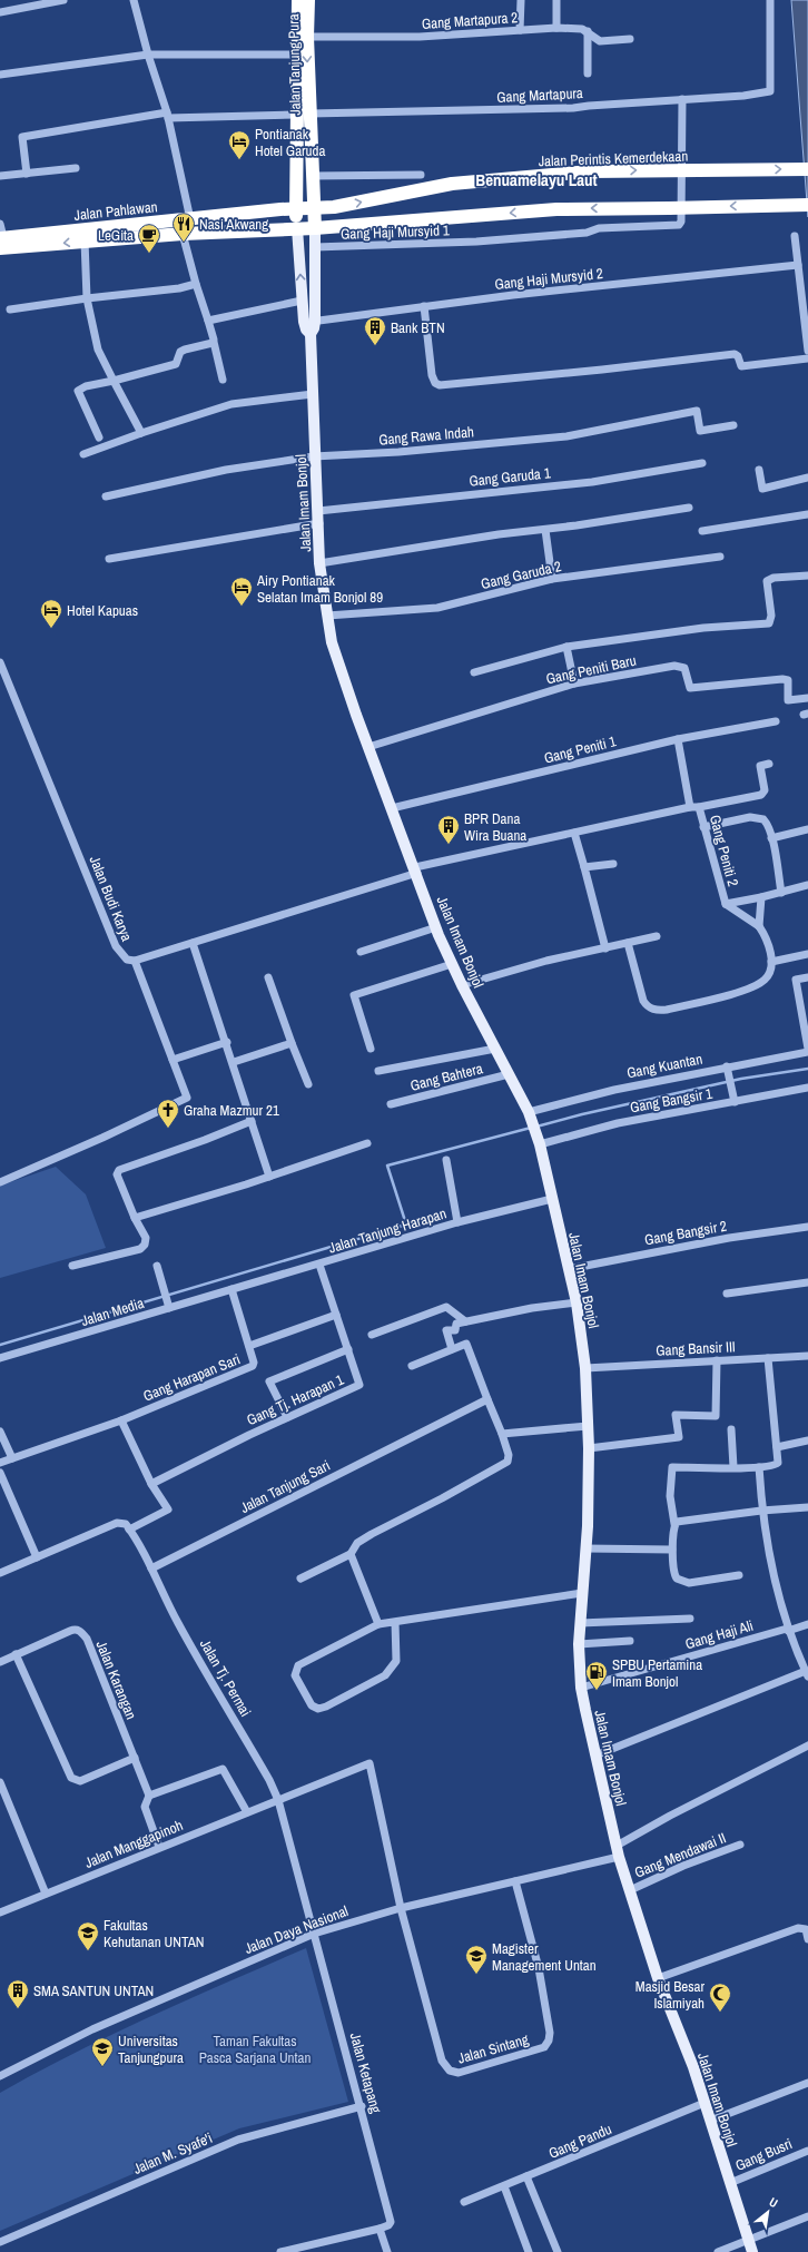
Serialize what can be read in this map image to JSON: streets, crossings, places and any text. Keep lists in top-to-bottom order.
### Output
{
  "streets": {
    "highway": ["Jalan Tanjung Pura", "Jalan Perintis Kemerdekaan", "Jalan Pahlawan"],
    "main road": ["Jalan Imam Bonjol"],
    "street": [
      "Gang Martapura 2",
      "Gang Martapura",
      "Gang Haji Mursyid 1",
      "Gang Haji Mursyid 2",
      "Gang Rawa Indah",
      "Gang Garuda 1",
      "Gang Garuda 2",
      "Gang Peniti Baru",
      "Gang Peniti 1",
      "Gang Peniti 2",
      "Jalan Budi Karya",
      "Gang Kuantan",
      "Gang Bahtera",
      "Gang Bangsir 1",
      "Jalan Tanjung Harapan",
      "Gang Bangsir 2",
      "Jalan Media",
      "Gang Bansir III",
      "Gang Harapan Sari",
      "Gang Tj. Harapan 1",
      "Jalan Tanjung Sari",
      "Gang Haji Ali",
      "Jalan Tj. Permai",
      "Jalan Karangan",
      "Jalan Manggapinoh",
      "Gang Mendawai II",
      "Jalan Daya Nasional",
      "Jalan Sintang",
      "Jalan Ketapang",
      "Gang Pandu",
      "Jalan M. Syafe'i",
      "Gang Busri"
    ]
  },
  "crossings": [
    ["Gang Martapura 2", "Jalan Tanjung Pura"],
    ["Jalan Tanjung Pura", "Gang Martapura"],
    ["Jalan Tanjung Pura", "Jalan Perintis Kemerdekaan"],
    ["Jalan Tanjung Pura", "Jalan Pahlawan"],
    ["Jalan Tanjung Pura", "Jalan Imam Bonjol"],
    ["Gang Martapura", "Gang Haji Mursyid 1"],
    ["Jalan Perintis Kemerdekaan", "Jalan Pahlawan"],
    ["Jalan Pahlawan", "Jalan Imam Bonjol"],
    ["Gang Haji Mursyid 1", "Jalan Imam Bonjol"],
    ["Gang Haji Mursyid 2", "Jalan Imam Bonjol"],
    ["Gang Rawa Indah", "Jalan Imam Bonjol"],
    ["Gang Garuda 1", "Jalan Imam Bonjol"],
    ["Jalan Imam Bonjol", "Gang Garuda 2"],
    ["Jalan Imam Bonjol", "Gang Peniti Baru"],
    ["Jalan Imam Bonjol", "Gang Peniti 1"],
    ["Jalan Imam Bonjol", "Gang Peniti 2"],
    ["Jalan Imam Bonjol", "Gang Kuantan"],
    ["Jalan Imam Bonjol", "Gang Bahtera"],
    ["Jalan Imam Bonjol", "Gang Bangsir 1"],
    ["Jalan Imam Bonjol", "Jalan Tanjung Harapan"],
    ["Jalan Imam Bonjol", "Gang Bangsir 2"],
    ["Jalan Imam Bonjol", "Gang Bansir III"],
    ["Jalan Imam Bonjol", "Gang Haji Ali"],
    ["Jalan Imam Bonjol", "Gang Mendawai II"],
    ["Jalan Imam Bonjol", "Jalan Daya Nasional"],
    ["Jalan Imam Bonjol", "Gang Pandu"],
    ["Jalan Imam Bonjol", "Gang Busri"],
    ["Jalan Tanjung Harapan", "Jalan Media"],
    ["Jalan Tanjung Harapan", "Gang Harapan Sari"],
    ["Jalan Tanjung Harapan", "Gang Tj. Harapan 1"],
    ["Jalan Media", "Gang Harapan Sari"],
    ["Gang Harapan Sari", "Gang Tj. Harapan 1"],
    ["Jalan Tanjung Sari", "Jalan Tj. Permai"],
    ["Jalan Tj. Permai", "Jalan Manggapinoh"],
    ["Jalan Tj. Permai", "Jalan Daya Nasional"],
    ["Jalan Tj. Permai", "Jalan Sintang"],
    ["Jalan Tj. Permai", "Jalan Ketapang"],
    ["Jalan Karangan", "Jalan Manggapinoh"],
    ["Jalan Manggapinoh", "Jalan Sintang"],
    ["Jalan Daya Nasional", "Jalan Sintang"],
    ["Jalan Daya Nasional", "Jalan Ketapang"],
    ["Jalan Ketapang", "Jalan M. Syafe'i"]
  ],
  "districts": ["Benuamelayu Laut"],
  "parks": ["Taman Fakultas Pasca Sarjana Untan"],
  "places": {
    "hotel": ["Pontianak Hotel Garuda", "Airy Pontianak Selatan Imam Bonjol 89", "Hotel Kapuas"],
    "restaurant": ["Nasi Akwang"],
    "cafe": ["LeGita"],
    "building": ["Bank BTN", "BPR Dana Wira Buana", "SMA SANTUN UNTAN"],
    "church": ["Graha Mazmur 21"],
    "fuel station": ["SPBU Pertamina Imam Bonjol"],
    "school or university": ["Fakultas Kehutanan UNTAN", "Magister Management Untan", "Universitas Tanjungpura"],
    "mosque": ["Masjid Besar Islamiyah"]
  },
  "north": "top right"
}
